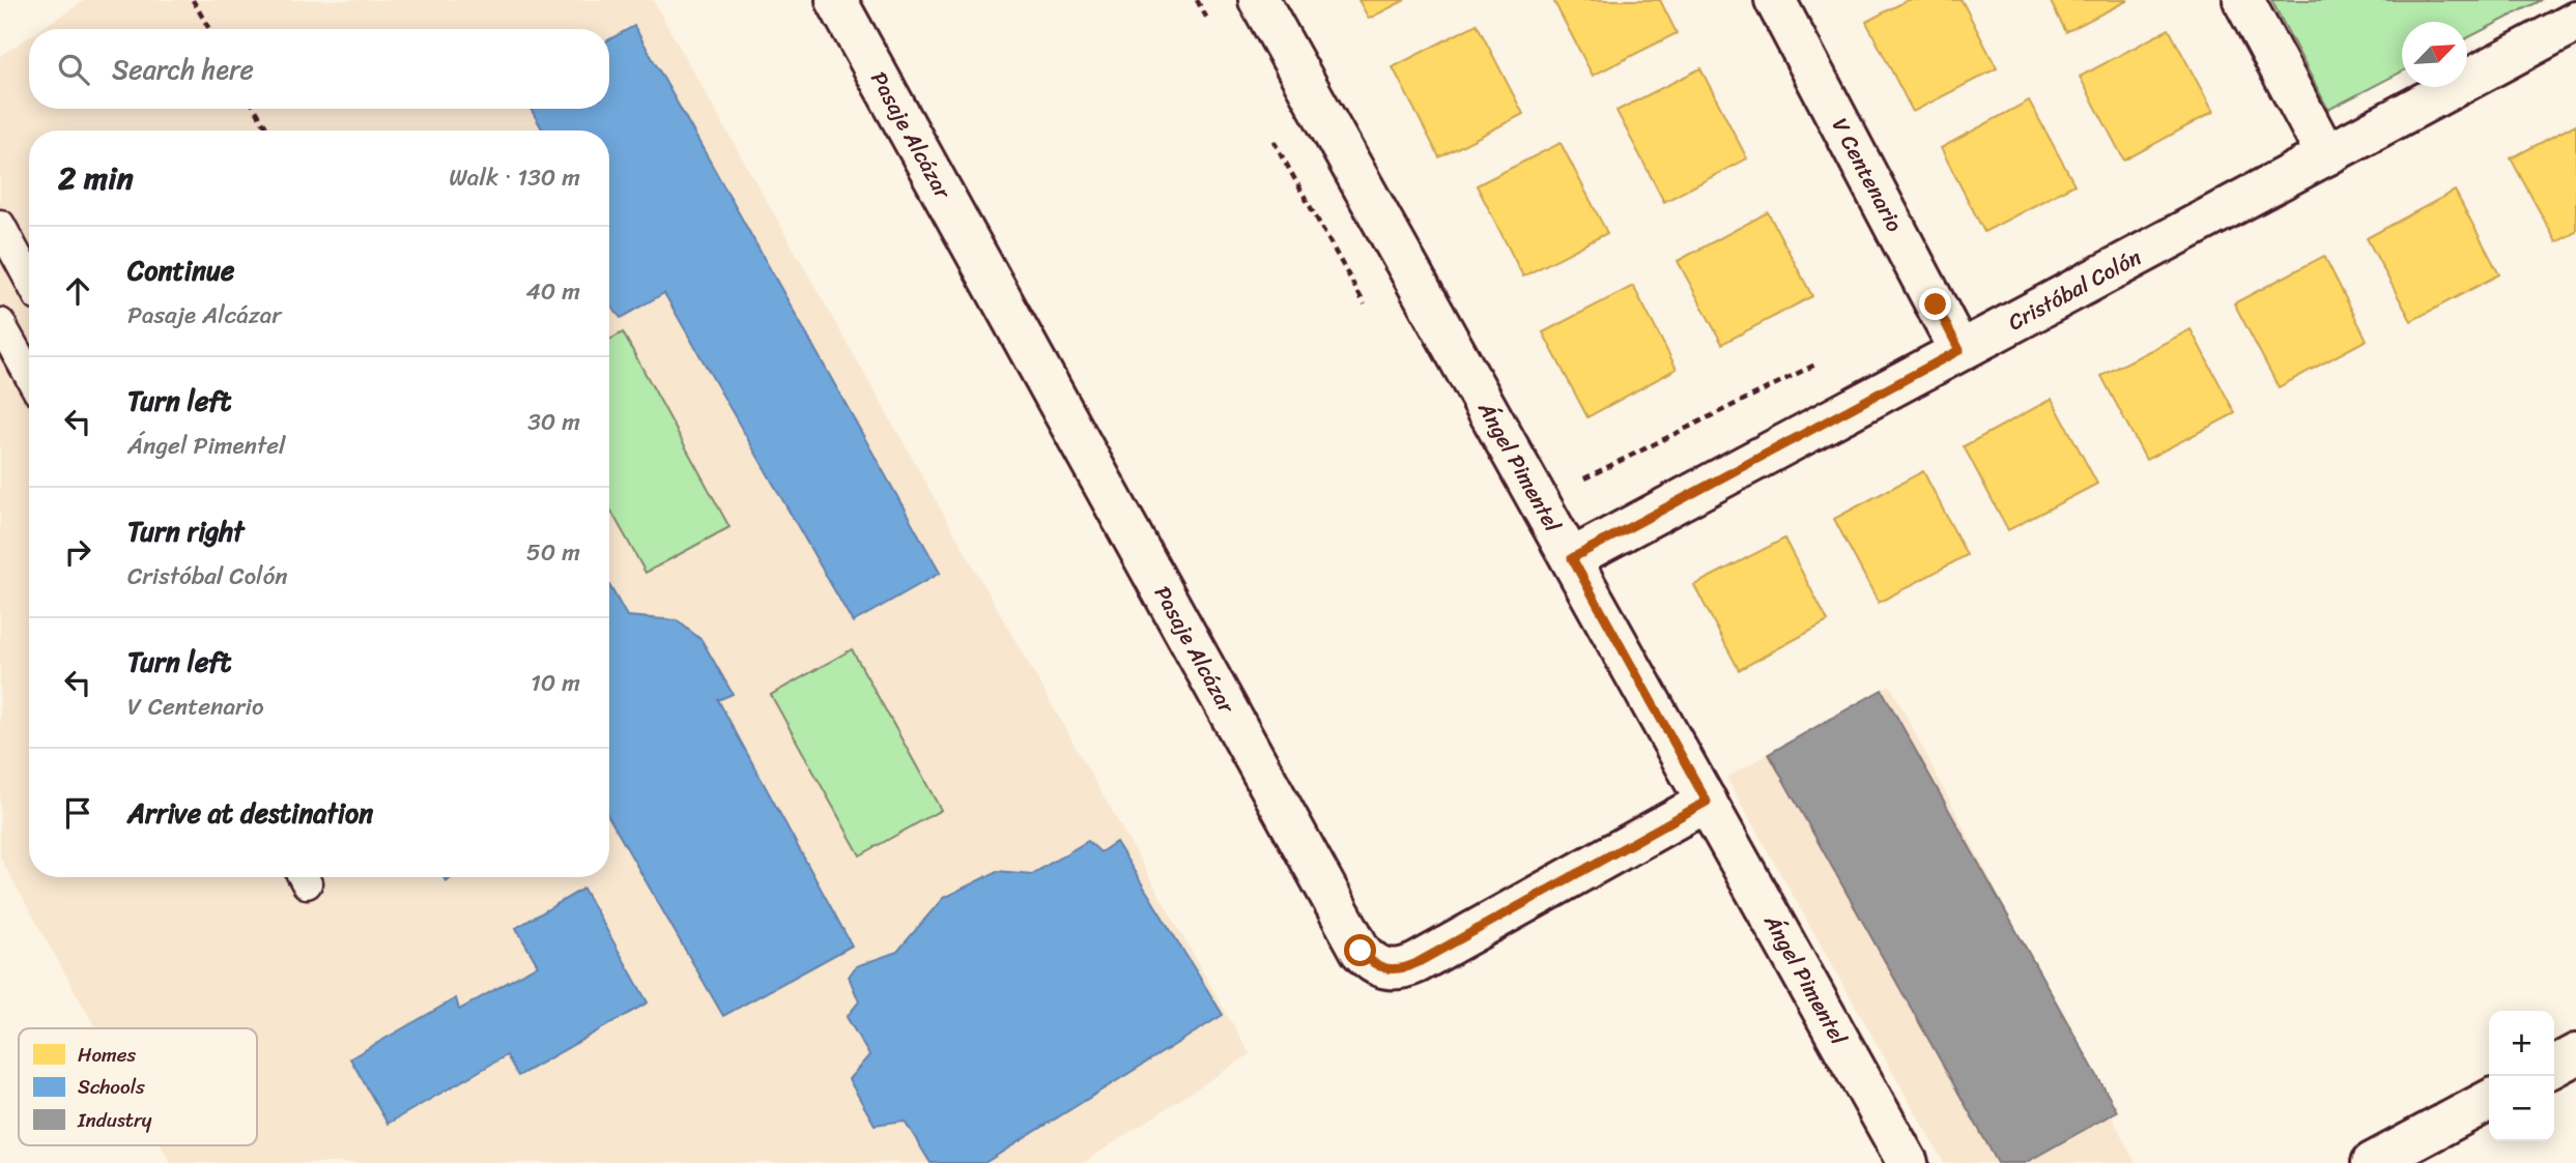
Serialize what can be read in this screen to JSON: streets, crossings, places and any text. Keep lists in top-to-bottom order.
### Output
{
  "streets": {
    "street": [
      "Pasaje Alcázar",
      "V Centenario",
      "Cristóbal Colón",
      "Ángel Pimentel"
    ]
  },
  "crossings": [
    ["Pasaje Alcázar", "Ángel Pimentel"],
    ["V Centenario", "Cristóbal Colón"],
    ["Cristóbal Colón", "Ángel Pimentel"]
  ],
  "legend": ["Homes", "Schools", "Industry"],
  "north": "top right",
  "page": {
    "search": "Search here",
    "heading": ["2 min", "Walk · 130 m"],
    "list": [
      ["Continue", "Pasaje Alcázar", "40 m"],
      ["Turn left", "Ángel Pimentel", "30 m"],
      ["Turn right", "Cristóbal Colón", "50 m"],
      ["Turn left", "V Centenario", "10 m"],
      "Arrive at destination"
    ],
    "map_buttons": ["+", "−"]
  }
}
